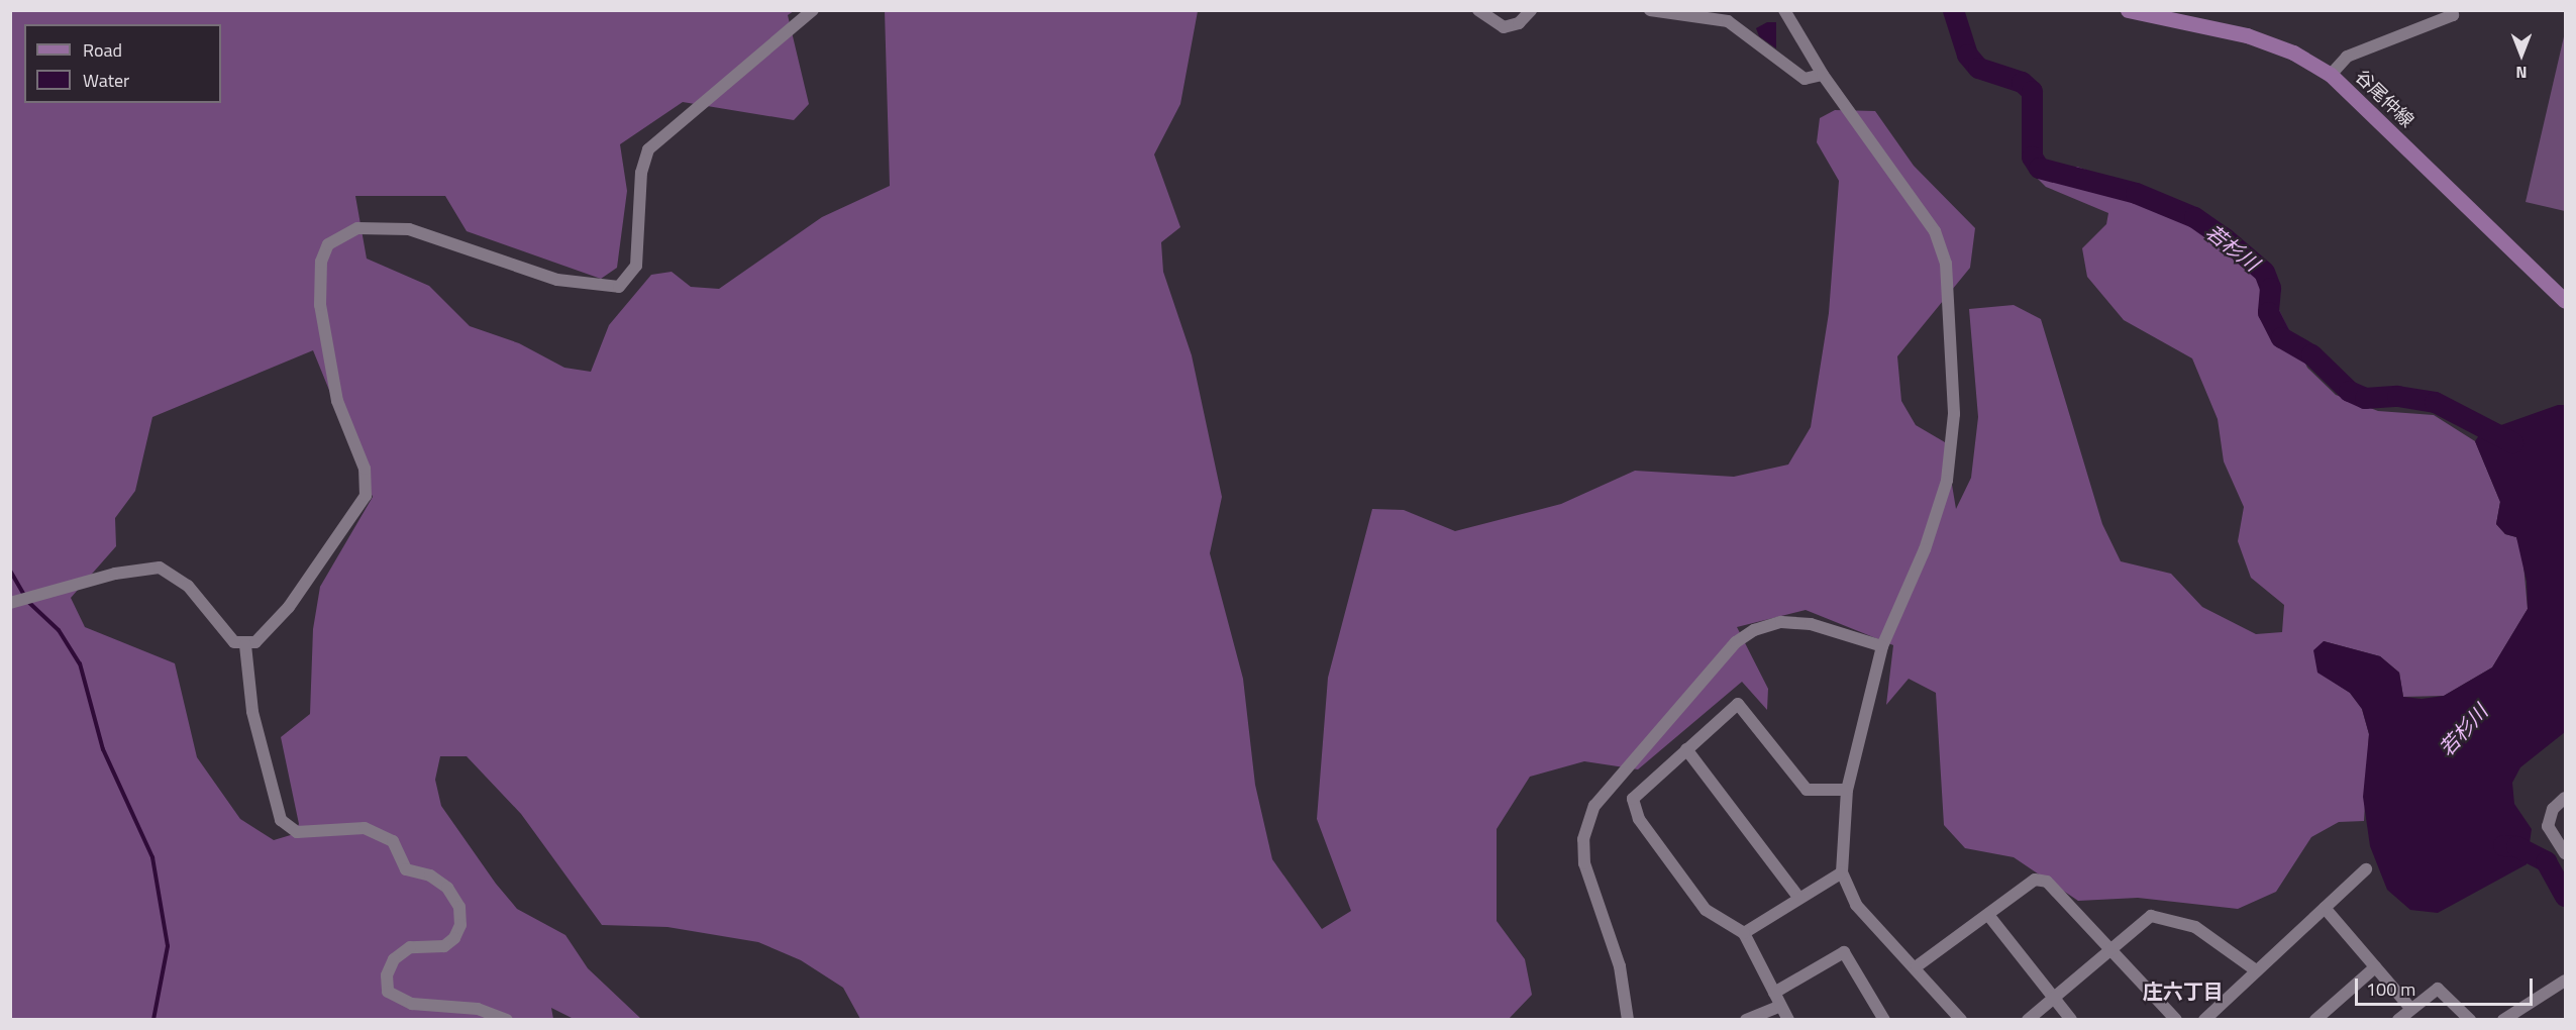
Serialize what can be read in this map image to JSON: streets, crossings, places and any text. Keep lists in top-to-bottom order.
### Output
{
  "streets": {
    "main road": ["谷尾仲線"]
  },
  "districts": ["庄六丁目"],
  "water": ["若杉川"],
  "legend": ["Road", "Water"],
  "scale_bar": "100 m",
  "north": "bottom"
}
